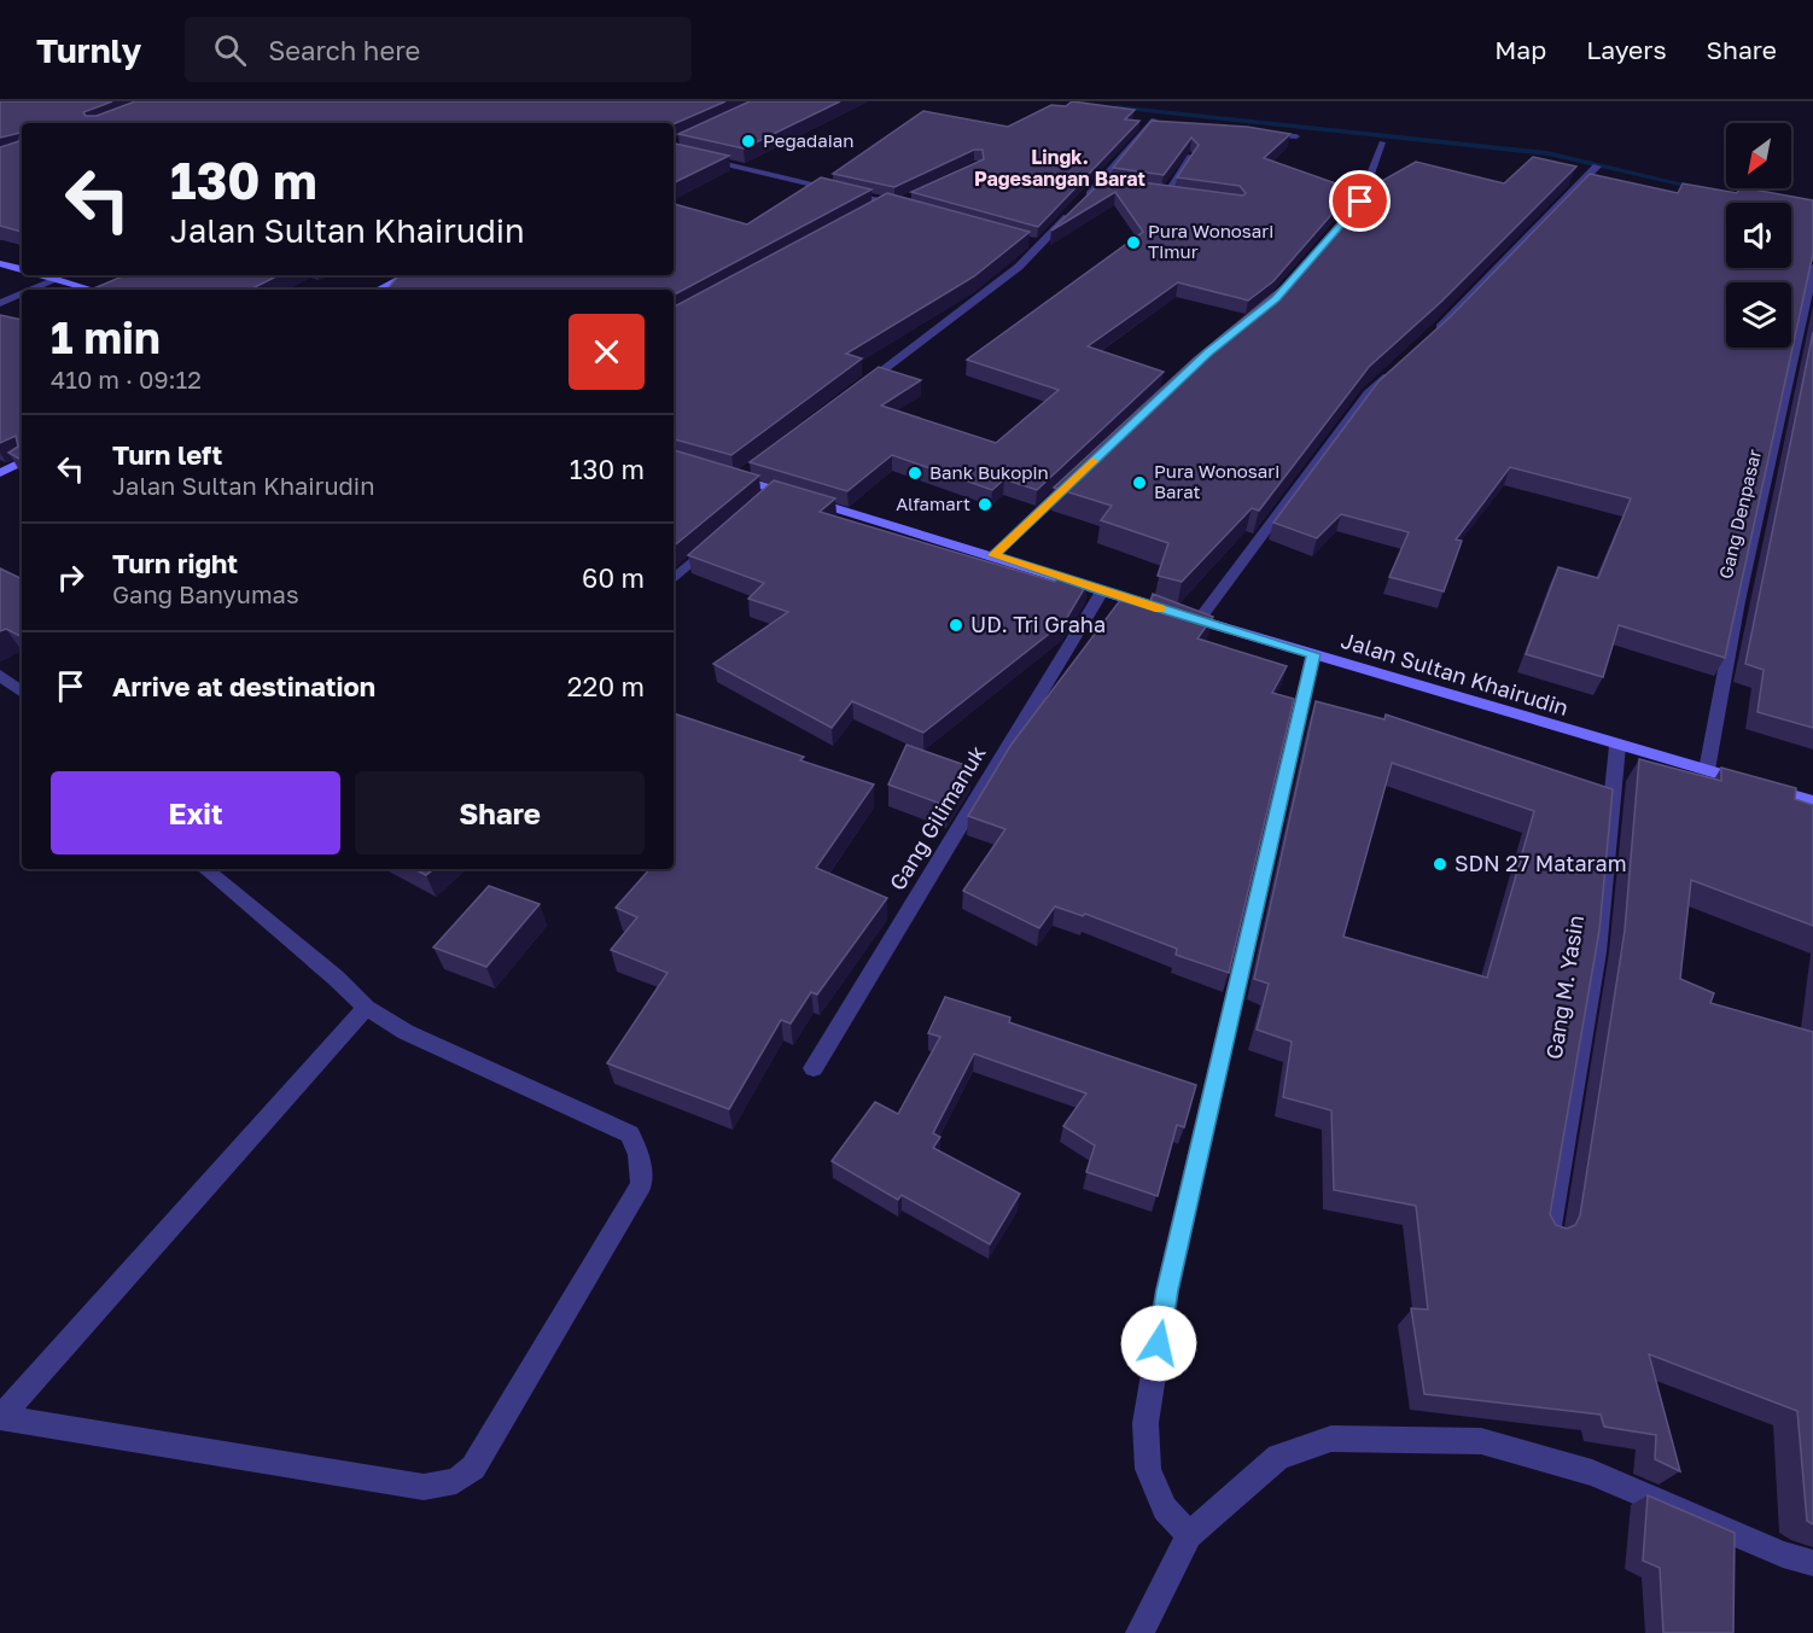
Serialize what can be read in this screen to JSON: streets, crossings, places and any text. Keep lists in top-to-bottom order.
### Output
{
  "streets": {
    "main road": ["Jalan Sultan Khairudin"],
    "street": ["Gang Denpasar", "Gang Gilimanuk", "Gang M. Yasin"]
  },
  "crossings": [
    ["Gang Denpasar", "Jalan Sultan Khairudin"],
    ["Jalan Sultan Khairudin", "Gang Gilimanuk"],
    ["Jalan Sultan Khairudin", "Gang M. Yasin"]
  ],
  "districts": ["Lingk. Pagesangan Barat"],
  "places": [
    "Pegadaian",
    "Pura Wonosari Timur",
    "Bank Bukopin",
    "Pura Wonosari Barat",
    "Alfamart",
    "UD. Tri Graha",
    "SDN 27 Mataram"
  ],
  "north": "bottom left",
  "page": {
    "header": "Turnly",
    "search": "Search here",
    "nav": ["Map", "Layers", "Share"],
    "turn": ["130 m", "Jalan Sultan Khairudin"],
    "heading": ["1 min", "410 m · 09:12"],
    "list": [
      {
        "name": "Turn left",
        "note": "Jalan Sultan Khairudin",
        "value": "130 m"
      },
      {
        "name": "Turn right",
        "note": "Gang Banyumas",
        "value": "60 m"
      },
      {
        "name": "Arrive at destination",
        "value": "220 m"
      }
    ],
    "buttons": ["Exit", "Share"]
  }
}
